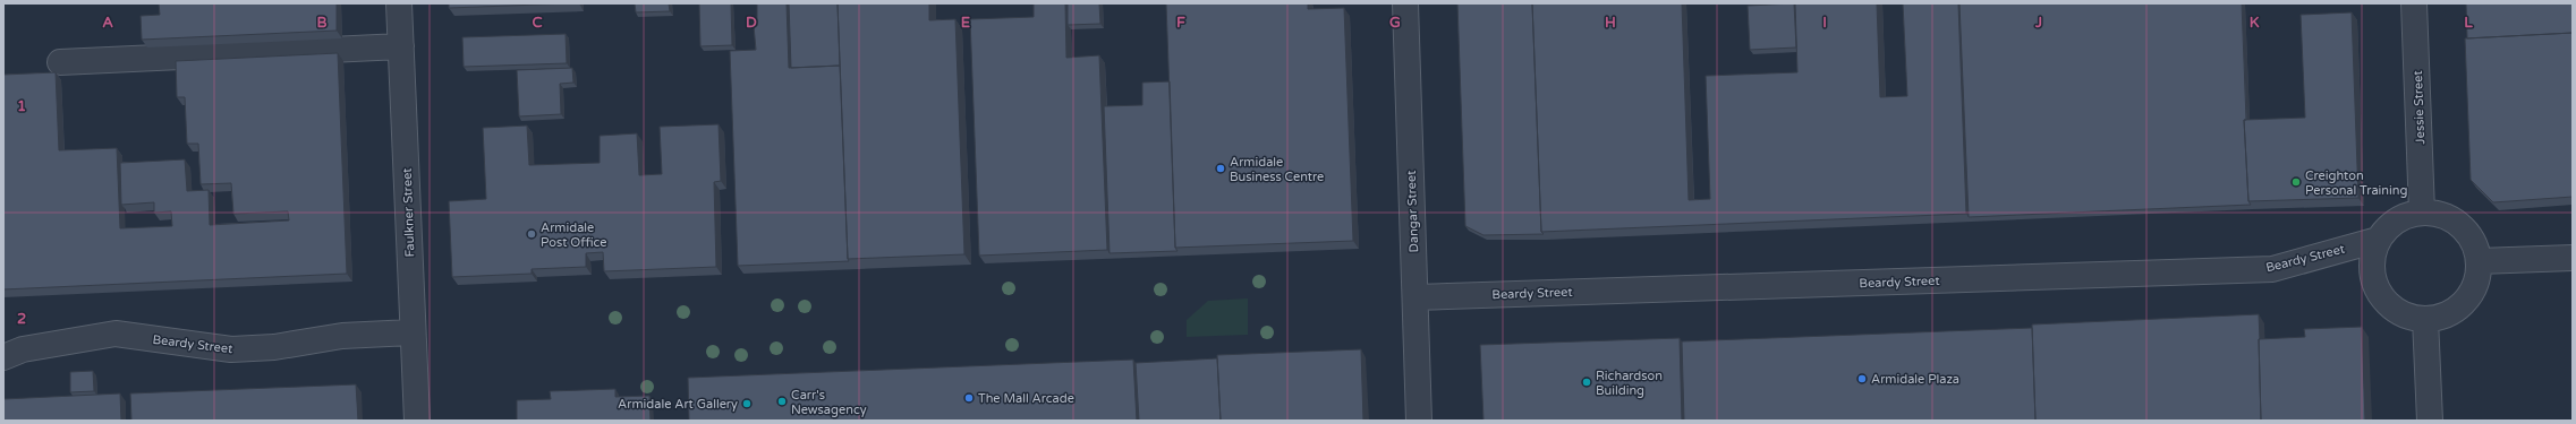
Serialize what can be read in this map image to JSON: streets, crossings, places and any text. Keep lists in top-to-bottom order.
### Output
{
  "streets": {
    "street": [
      "Jessie Street",
      "Dangar Street",
      "Faulkner Street",
      "Beardy Street"
    ]
  },
  "crossings": [
    ["Jessie Street", "Beardy Street"],
    ["Dangar Street", "Beardy Street"],
    ["Faulkner Street", "Beardy Street"]
  ],
  "places": [
    "Armidale Business Centre",
    "Creighton Personal Training",
    "Armidale Post Office",
    "Armidale Plaza",
    "Richardson Building",
    "The Mall Arcade",
    "Carr's Newsagency",
    "Armidale Art Gallery"
  ],
  "grid": {
    "columns": [
      "A",
      "B",
      "C",
      "D",
      "E",
      "F",
      "G",
      "H",
      "I",
      "J",
      "K",
      "L"
    ],
    "rows": ["1", "2"]
  }
}
